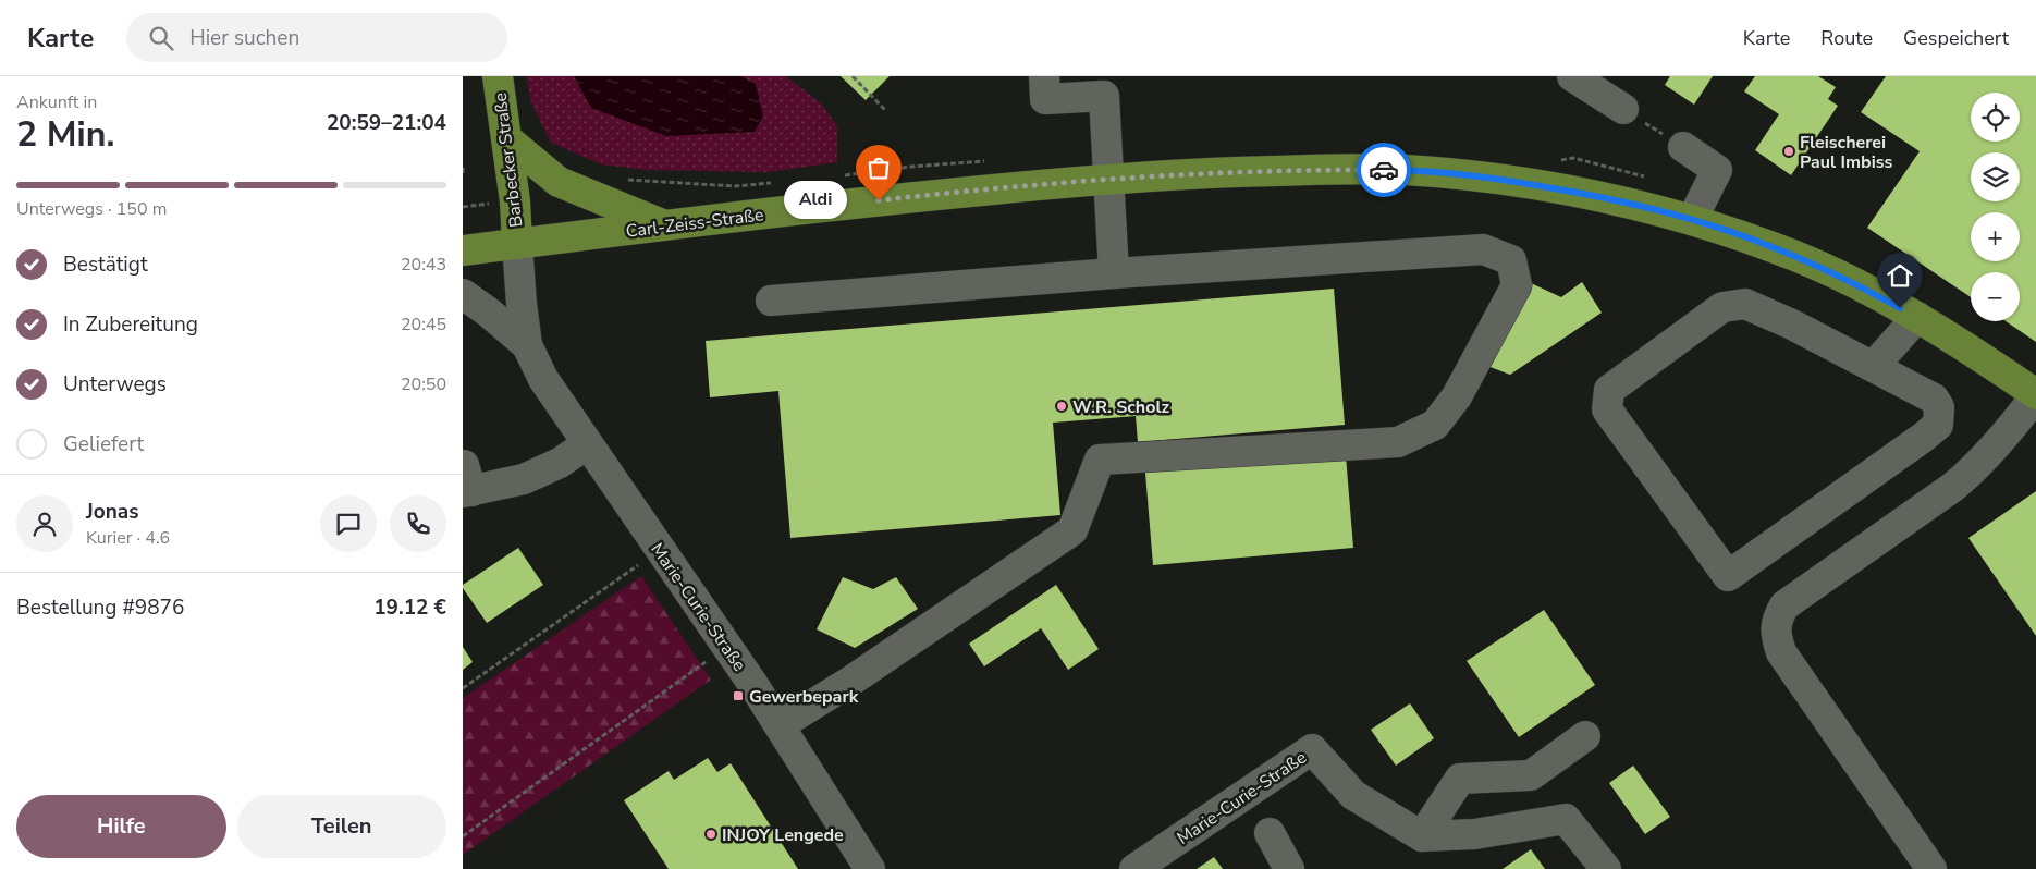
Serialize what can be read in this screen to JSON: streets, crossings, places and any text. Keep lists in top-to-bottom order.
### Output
{
  "streets": {
    "main road": ["Barbecker Straße", "Carl-Zeiss-Straße"],
    "street": ["Marie-Curie-Straße"]
  },
  "crossings": [
    ["Barbecker Straße", "Carl-Zeiss-Straße"],
    ["Barbecker Straße", "Marie-Curie-Straße"],
    ["Carl-Zeiss-Straße", "Marie-Curie-Straße"]
  ],
  "places": {
    "other": [
      "Fleischerei Paul Imbiss",
      "Aldi",
      "W.R. Scholz",
      "INJOY Lengede"
    ],
    "transit": ["Gewerbepark"]
  },
  "page": {
    "header": "Karte",
    "search": "Hier suchen",
    "nav": ["Karte", "Route", "Gespeichert"],
    "heading": ["2 Min.", "Ankunft in", "20:59–21:04"],
    "panel": [
      "Jonas",
      "Kurier · 4.6",
      "Bestellung #9876",
      "19.12 €"
    ],
    "map_buttons": ["+", "−"],
    "bar": "Unterwegs · 150 m",
    "bubble": "Aldi",
    "list": [
      ["Bestätigt", "20:43"],
      ["In Zubereitung", "20:45"],
      ["Unterwegs", "20:50"],
      "Geliefert"
    ],
    "buttons": ["Hilfe", "Teilen"]
  }
}
